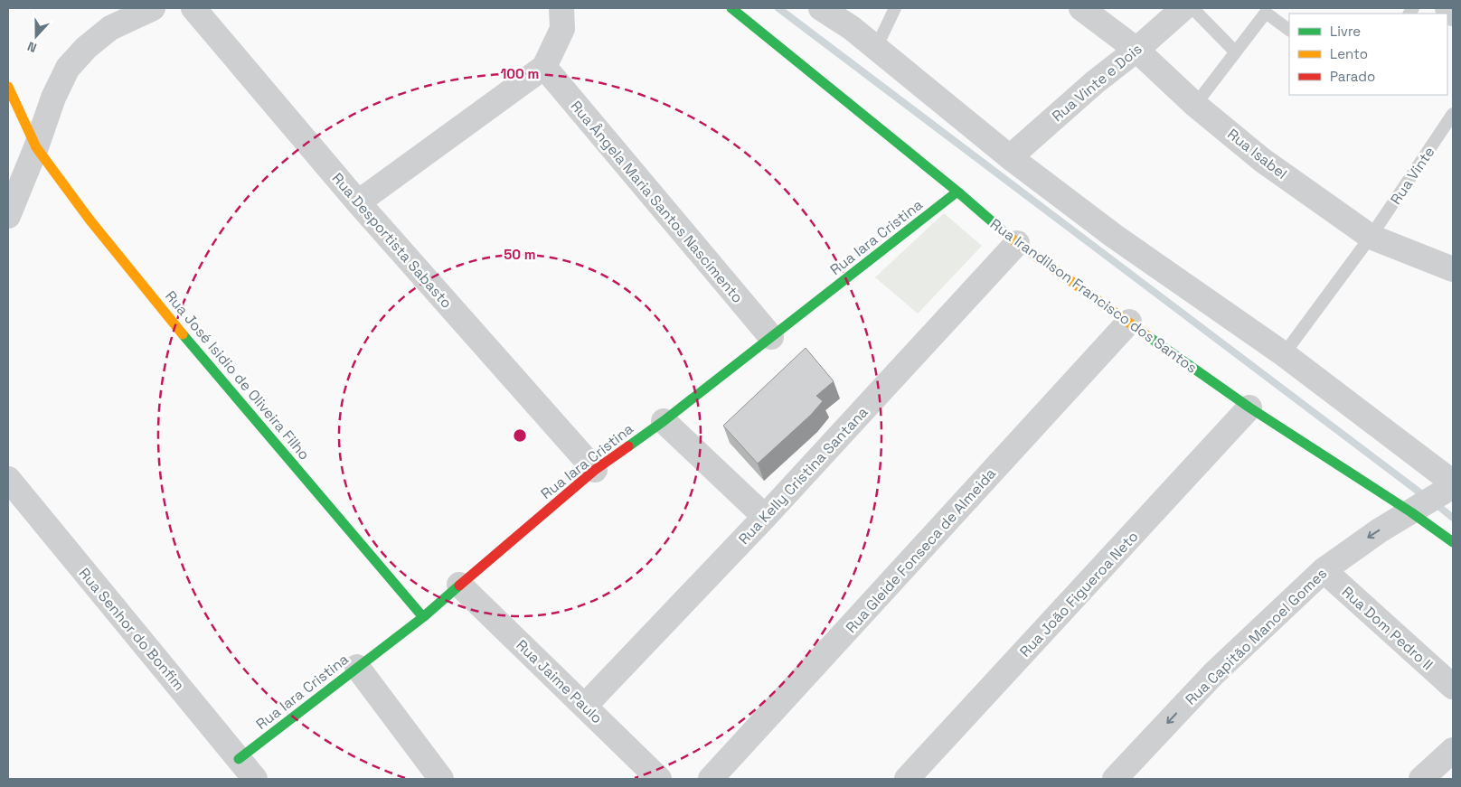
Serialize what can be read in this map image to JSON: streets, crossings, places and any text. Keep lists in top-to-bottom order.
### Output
{
  "streets": {
    "street": [
      "Rua Vinte e Dois",
      "Rua Isabel",
      "Rua Ângela Maria Santos Nascimento",
      "Rua Iara Cristina",
      "Rua Desportista Sabasto",
      "Rua Irandilson Francisco dos Santos",
      "Rua José Isidio de Oliveira Filho",
      "Rua Kelly Cristina Santana",
      "Rua Gleide Fonseca de Almeida",
      "Rua João Figueroa Neto",
      "Rua Dom Pedro II",
      "Rua Senhor do Bonfim",
      "Rua Capitão Manoel Gomes",
      "Rua Jaime Paulo"
    ],
    "lane": ["Rua Vinte"]
  },
  "crossings": [
    ["Rua Vinte e Dois", "Rua Isabel"],
    ["Rua Isabel", "Rua Vinte"],
    ["Rua Ângela Maria Santos Nascimento", "Rua Iara Cristina"],
    ["Rua Iara Cristina", "Rua Desportista Sabasto"],
    ["Rua Iara Cristina", "Rua Irandilson Francisco dos Santos"],
    ["Rua Iara Cristina", "Rua José Isidio de Oliveira Filho"],
    ["Rua Iara Cristina", "Rua Senhor do Bonfim"],
    ["Rua Iara Cristina", "Rua Jaime Paulo"],
    ["Rua Irandilson Francisco dos Santos", "Rua Kelly Cristina Santana"],
    ["Rua Irandilson Francisco dos Santos", "Rua Gleide Fonseca de Almeida"],
    ["Rua Irandilson Francisco dos Santos", "Rua João Figueroa Neto"],
    ["Rua Irandilson Francisco dos Santos", "Rua Capitão Manoel Gomes"],
    ["Rua Kelly Cristina Santana", "Rua Jaime Paulo"],
    ["Rua Dom Pedro II", "Rua Capitão Manoel Gomes"]
  ],
  "one_way": ["Rua Capitão Manoel Gomes"],
  "legend": ["Livre", "Lento", "Parado"],
  "north": "bottom",
  "rings": ["100 m", "50 m"]
}
